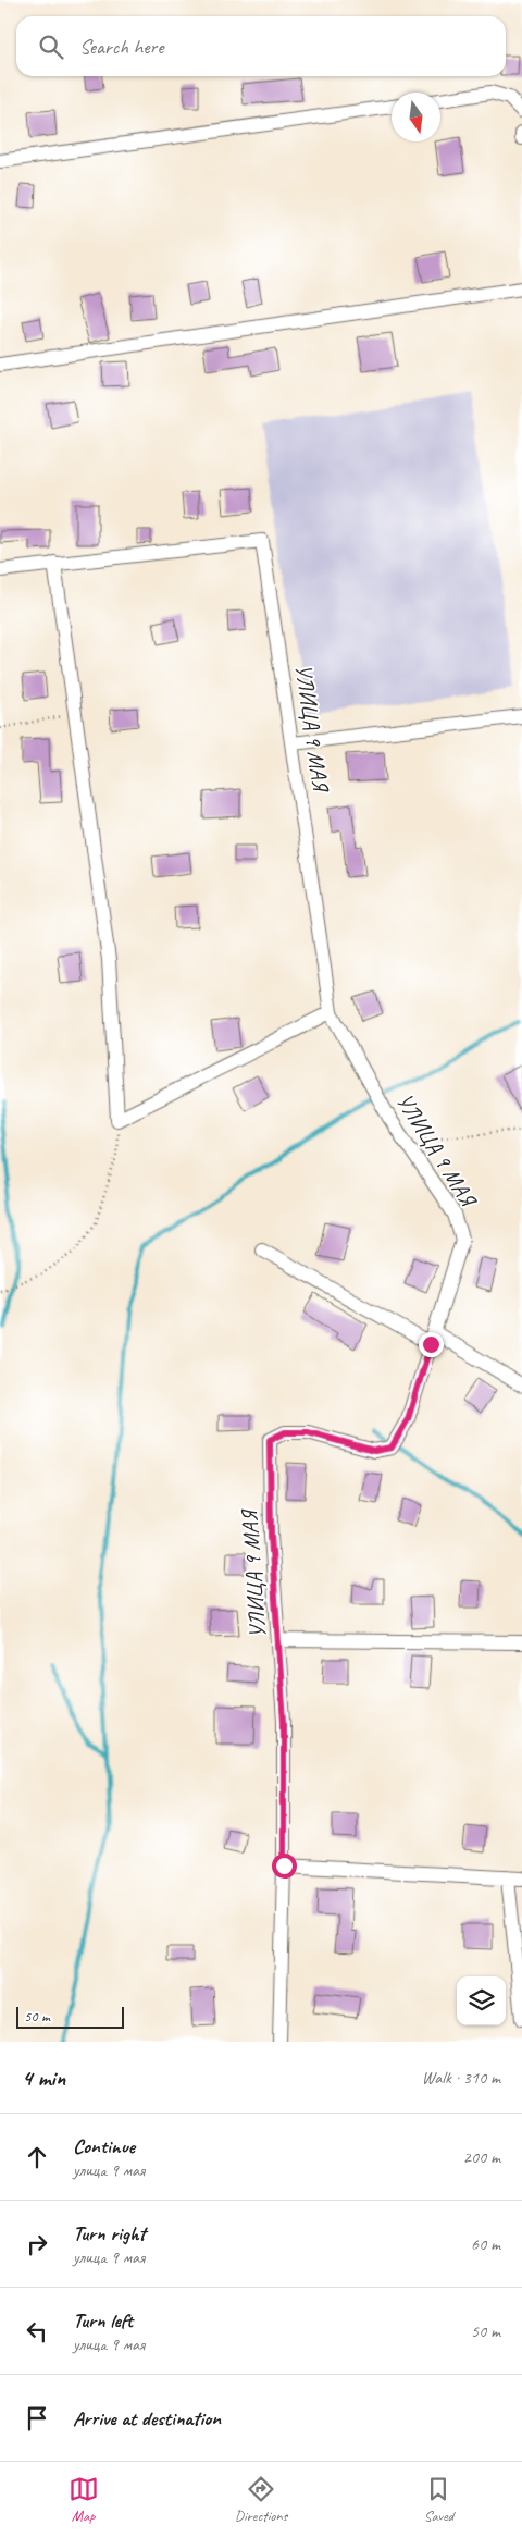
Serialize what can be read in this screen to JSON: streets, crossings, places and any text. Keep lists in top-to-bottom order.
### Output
{
  "streets": {
    "street": ["УЛИЦА 9 МАЯ"]
  },
  "scale_bar": "50 m",
  "north": "bottom",
  "page": {
    "search": "Search here",
    "scale": "50 m",
    "heading": ["4 min", "Walk · 310 m"],
    "list": [
      ["Continue", "улица 9 мая", "200 m"],
      ["Turn right", "улица 9 мая", "60 m"],
      ["Turn left", "улица 9 мая", "50 m"],
      "Arrive at destination"
    ],
    "nav": ["Map", "Directions", "Saved"]
  }
}
